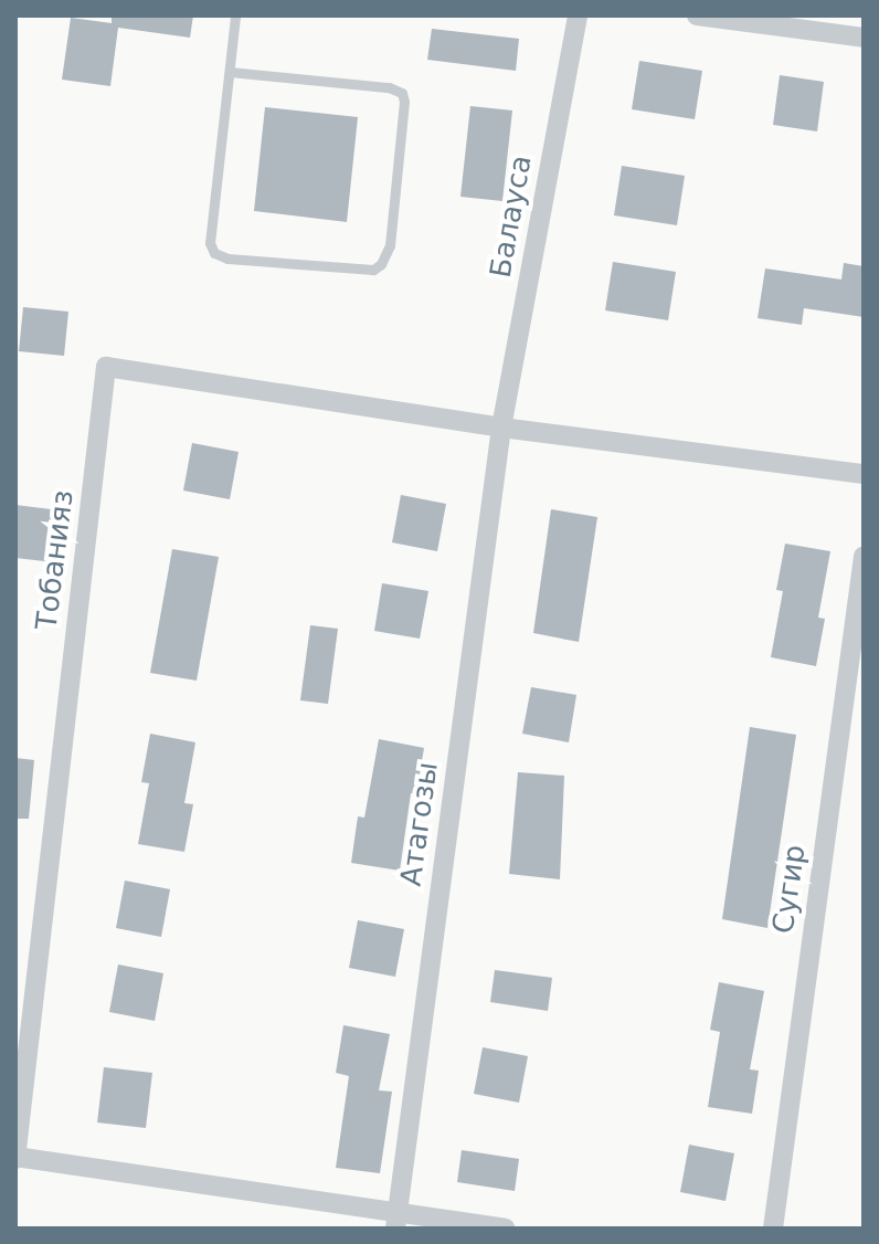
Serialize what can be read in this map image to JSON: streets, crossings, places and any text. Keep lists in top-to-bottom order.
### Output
{
  "streets": {
    "street": [
      "Балауса",
      "Тобанияз",
      "Атагозы",
      "Сугир"
    ]
  },
  "crossings": [
    ["Балауса", "Тобанияз"],
    ["Балауса", "Атагозы"],
    ["Тобанияз", "Атагозы"]
  ]
}
